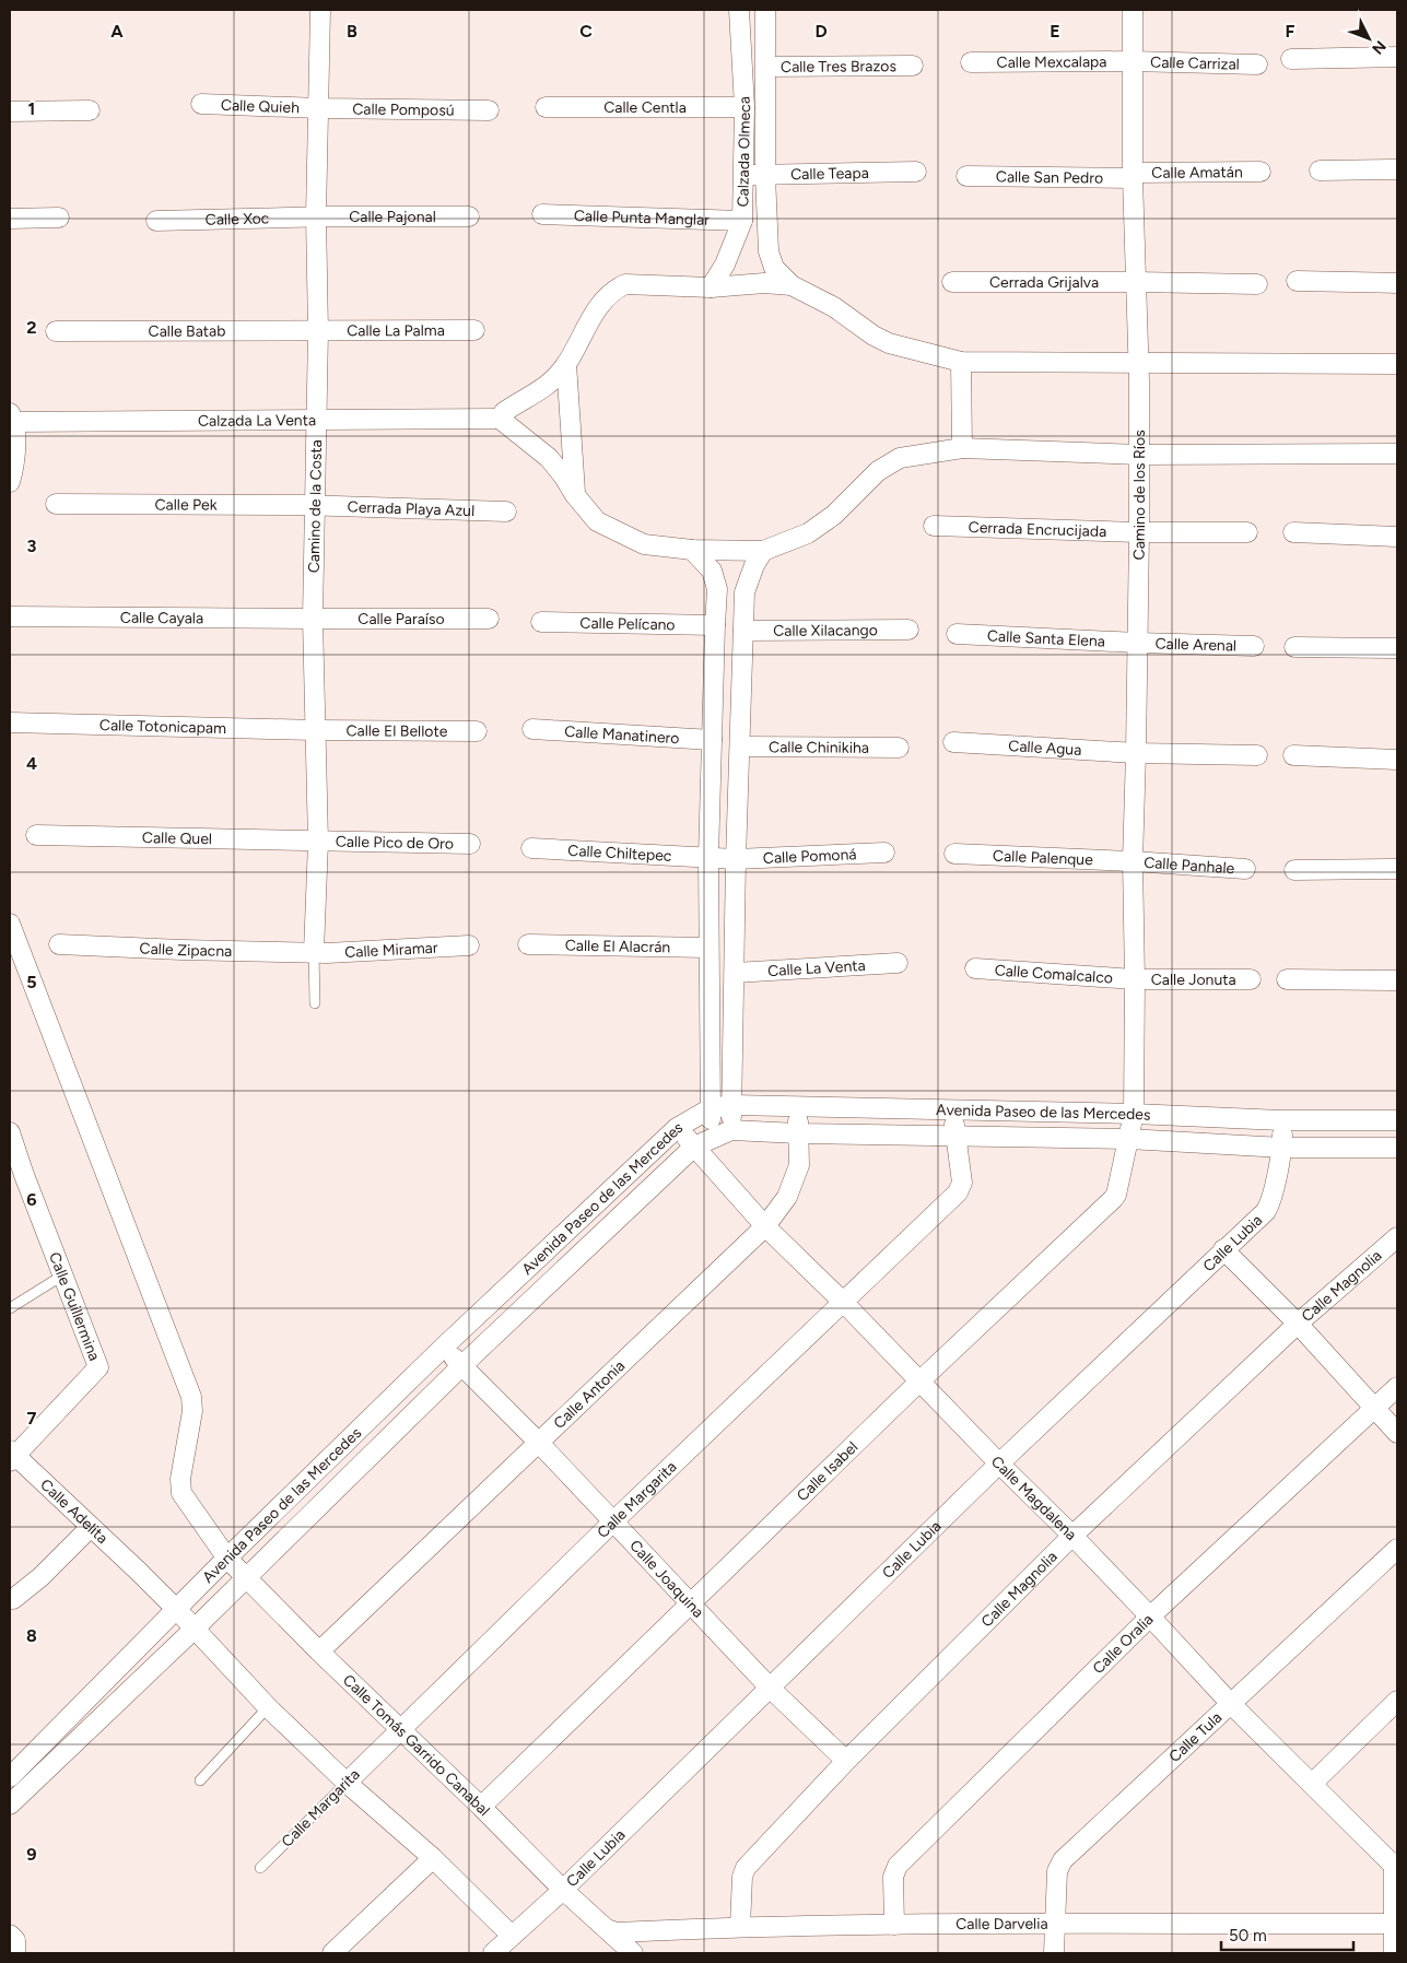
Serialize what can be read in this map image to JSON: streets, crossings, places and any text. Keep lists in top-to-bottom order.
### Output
{
  "streets": {
    "street": [
      "Calle Mexcalapa",
      "Calle Carrizal",
      "Calle Tres Brazos",
      "Calle Quieh",
      "Calle Centla",
      "Calle Pomposú",
      "Calzada Olmeca",
      "Calle Amatán",
      "Calle Teapa",
      "Calle San Pedro",
      "Calle Pajonal",
      "Calle Punta Manglar",
      "Calle Xoc",
      "Cerrada Grijalva",
      "Calle La Palma",
      "Calle Batab",
      "Calzada La Venta",
      "Camino de los Ríos",
      "Calle Pek",
      "Camino de la Costa",
      "Cerrada Playa Azul",
      "Cerrada Encrucijada",
      "Calle Cayala",
      "Calle Paraíso",
      "Calle Pelícano",
      "Calle Xilacango",
      "Calle Santa Elena",
      "Calle Arenal",
      "Calle Totonicapam",
      "Calle El Bellote",
      "Calle Manatinero",
      "Calle Chinikiha",
      "Calle Agua",
      "Calle Quel",
      "Calle Pico de Oro",
      "Calle Chiltepec",
      "Calle Pomoná",
      "Calle Palenque",
      "Calle Panhale",
      "Calle El Alacrán",
      "Calle Zipacna",
      "Calle Miramar",
      "Calle La Venta",
      "Calle Comalcalco",
      "Calle Jonuta",
      "Avenida Paseo de las Mercedes",
      "Calle Lubia",
      "Calle Magnolia",
      "Calle Guillermina",
      "Calle Antonia",
      "Calle Isabel",
      "Calle Margarita",
      "Calle Magdalena",
      "Calle Adelita",
      "Calle Joaquina",
      "Calle Oralia",
      "Calle Tula",
      "Calle Tomás Garrido Canabal",
      "Calle Darvelia"
    ]
  },
  "crossings": [
    ["Calle Mexcalapa", "Calle Carrizal"],
    ["Calle Mexcalapa", "Camino de los Ríos"],
    ["Calle Carrizal", "Camino de los Ríos"],
    ["Calle Quieh", "Calle Pomposú"],
    ["Calle Quieh", "Camino de la Costa"],
    ["Calle Centla", "Calzada Olmeca"],
    ["Calle Pomposú", "Camino de la Costa"],
    ["Calzada Olmeca", "Calle Teapa"],
    ["Calzada Olmeca", "Calle Punta Manglar"],
    ["Calle Amatán", "Calle San Pedro"],
    ["Calle Amatán", "Camino de los Ríos"],
    ["Calle San Pedro", "Camino de los Ríos"],
    ["Calle Pajonal", "Calle Xoc"],
    ["Calle Pajonal", "Camino de la Costa"],
    ["Calle Xoc", "Camino de la Costa"],
    ["Cerrada Grijalva", "Camino de los Ríos"],
    ["Calle La Palma", "Calle Batab"],
    ["Calle La Palma", "Camino de la Costa"],
    ["Calle Batab", "Camino de la Costa"],
    ["Calzada La Venta", "Camino de la Costa"],
    ["Camino de los Ríos", "Cerrada Encrucijada"],
    ["Camino de los Ríos", "Calle Santa Elena"],
    ["Camino de los Ríos", "Calle Arenal"],
    ["Camino de los Ríos", "Calle Agua"],
    ["Camino de los Ríos", "Calle Palenque"],
    ["Camino de los Ríos", "Calle Panhale"],
    ["Camino de los Ríos", "Calle Comalcalco"],
    ["Camino de los Ríos", "Calle Jonuta"],
    ["Camino de los Ríos", "Avenida Paseo de las Mercedes"],
    ["Camino de los Ríos", "Calle Isabel"],
    ["Calle Pek", "Camino de la Costa"],
    ["Calle Pek", "Cerrada Playa Azul"],
    ["Camino de la Costa", "Cerrada Playa Azul"],
    ["Camino de la Costa", "Calle Cayala"],
    ["Camino de la Costa", "Calle Paraíso"],
    ["Camino de la Costa", "Calle Totonicapam"],
    ["Camino de la Costa", "Calle El Bellote"],
    ["Camino de la Costa", "Calle Quel"],
    ["Camino de la Costa", "Calle Pico de Oro"],
    ["Camino de la Costa", "Calle Zipacna"],
    ["Camino de la Costa", "Calle Miramar"],
    ["Calle Cayala", "Calle Paraíso"],
    ["Calle Santa Elena", "Calle Arenal"],
    ["Calle Totonicapam", "Calle El Bellote"],
    ["Calle Quel", "Calle Pico de Oro"],
    ["Calle Chiltepec", "Calle Pomoná"],
    ["Calle Palenque", "Calle Panhale"],
    ["Calle Zipacna", "Calle Miramar"],
    ["Calle Comalcalco", "Calle Jonuta"],
    ["Avenida Paseo de las Mercedes", "Calle Lubia"],
    ["Avenida Paseo de las Mercedes", "Calle Antonia"],
    ["Avenida Paseo de las Mercedes", "Calle Isabel"],
    ["Avenida Paseo de las Mercedes", "Calle Margarita"],
    ["Avenida Paseo de las Mercedes", "Calle Magdalena"],
    ["Avenida Paseo de las Mercedes", "Calle Adelita"],
    ["Avenida Paseo de las Mercedes", "Calle Joaquina"],
    ["Avenida Paseo de las Mercedes", "Calle Tomás Garrido Canabal"],
    ["Calle Lubia", "Calle Magdalena"],
    ["Calle Lubia", "Calle Joaquina"],
    ["Calle Lubia", "Calle Tomás Garrido Canabal"],
    ["Calle Magnolia", "Calle Magdalena"],
    ["Calle Magnolia", "Calle Joaquina"],
    ["Calle Magnolia", "Calle Darvelia"],
    ["Calle Guillermina", "Calle Adelita"],
    ["Calle Antonia", "Calle Magdalena"],
    ["Calle Antonia", "Calle Joaquina"],
    ["Calle Antonia", "Calle Tomás Garrido Canabal"],
    ["Calle Isabel", "Calle Magdalena"],
    ["Calle Isabel", "Calle Joaquina"],
    ["Calle Isabel", "Calle Tomás Garrido Canabal"],
    ["Calle Margarita", "Calle Magdalena"],
    ["Calle Margarita", "Calle Joaquina"],
    ["Calle Margarita", "Calle Tomás Garrido Canabal"],
    ["Calle Magdalena", "Calle Oralia"],
    ["Calle Magdalena", "Calle Tula"],
    ["Calle Oralia", "Calle Darvelia"],
    ["Calle Tula", "Calle Darvelia"],
    ["Calle Tomás Garrido Canabal", "Calle Darvelia"]
  ],
  "scale_bar": "50 m",
  "north": "bottom right",
  "grid": {
    "columns": [
      "A",
      "B",
      "C",
      "D",
      "E",
      "F"
    ],
    "rows": [
      "1",
      "2",
      "3",
      "4",
      "5",
      "6",
      "7",
      "8",
      "9"
    ]
  }
}
